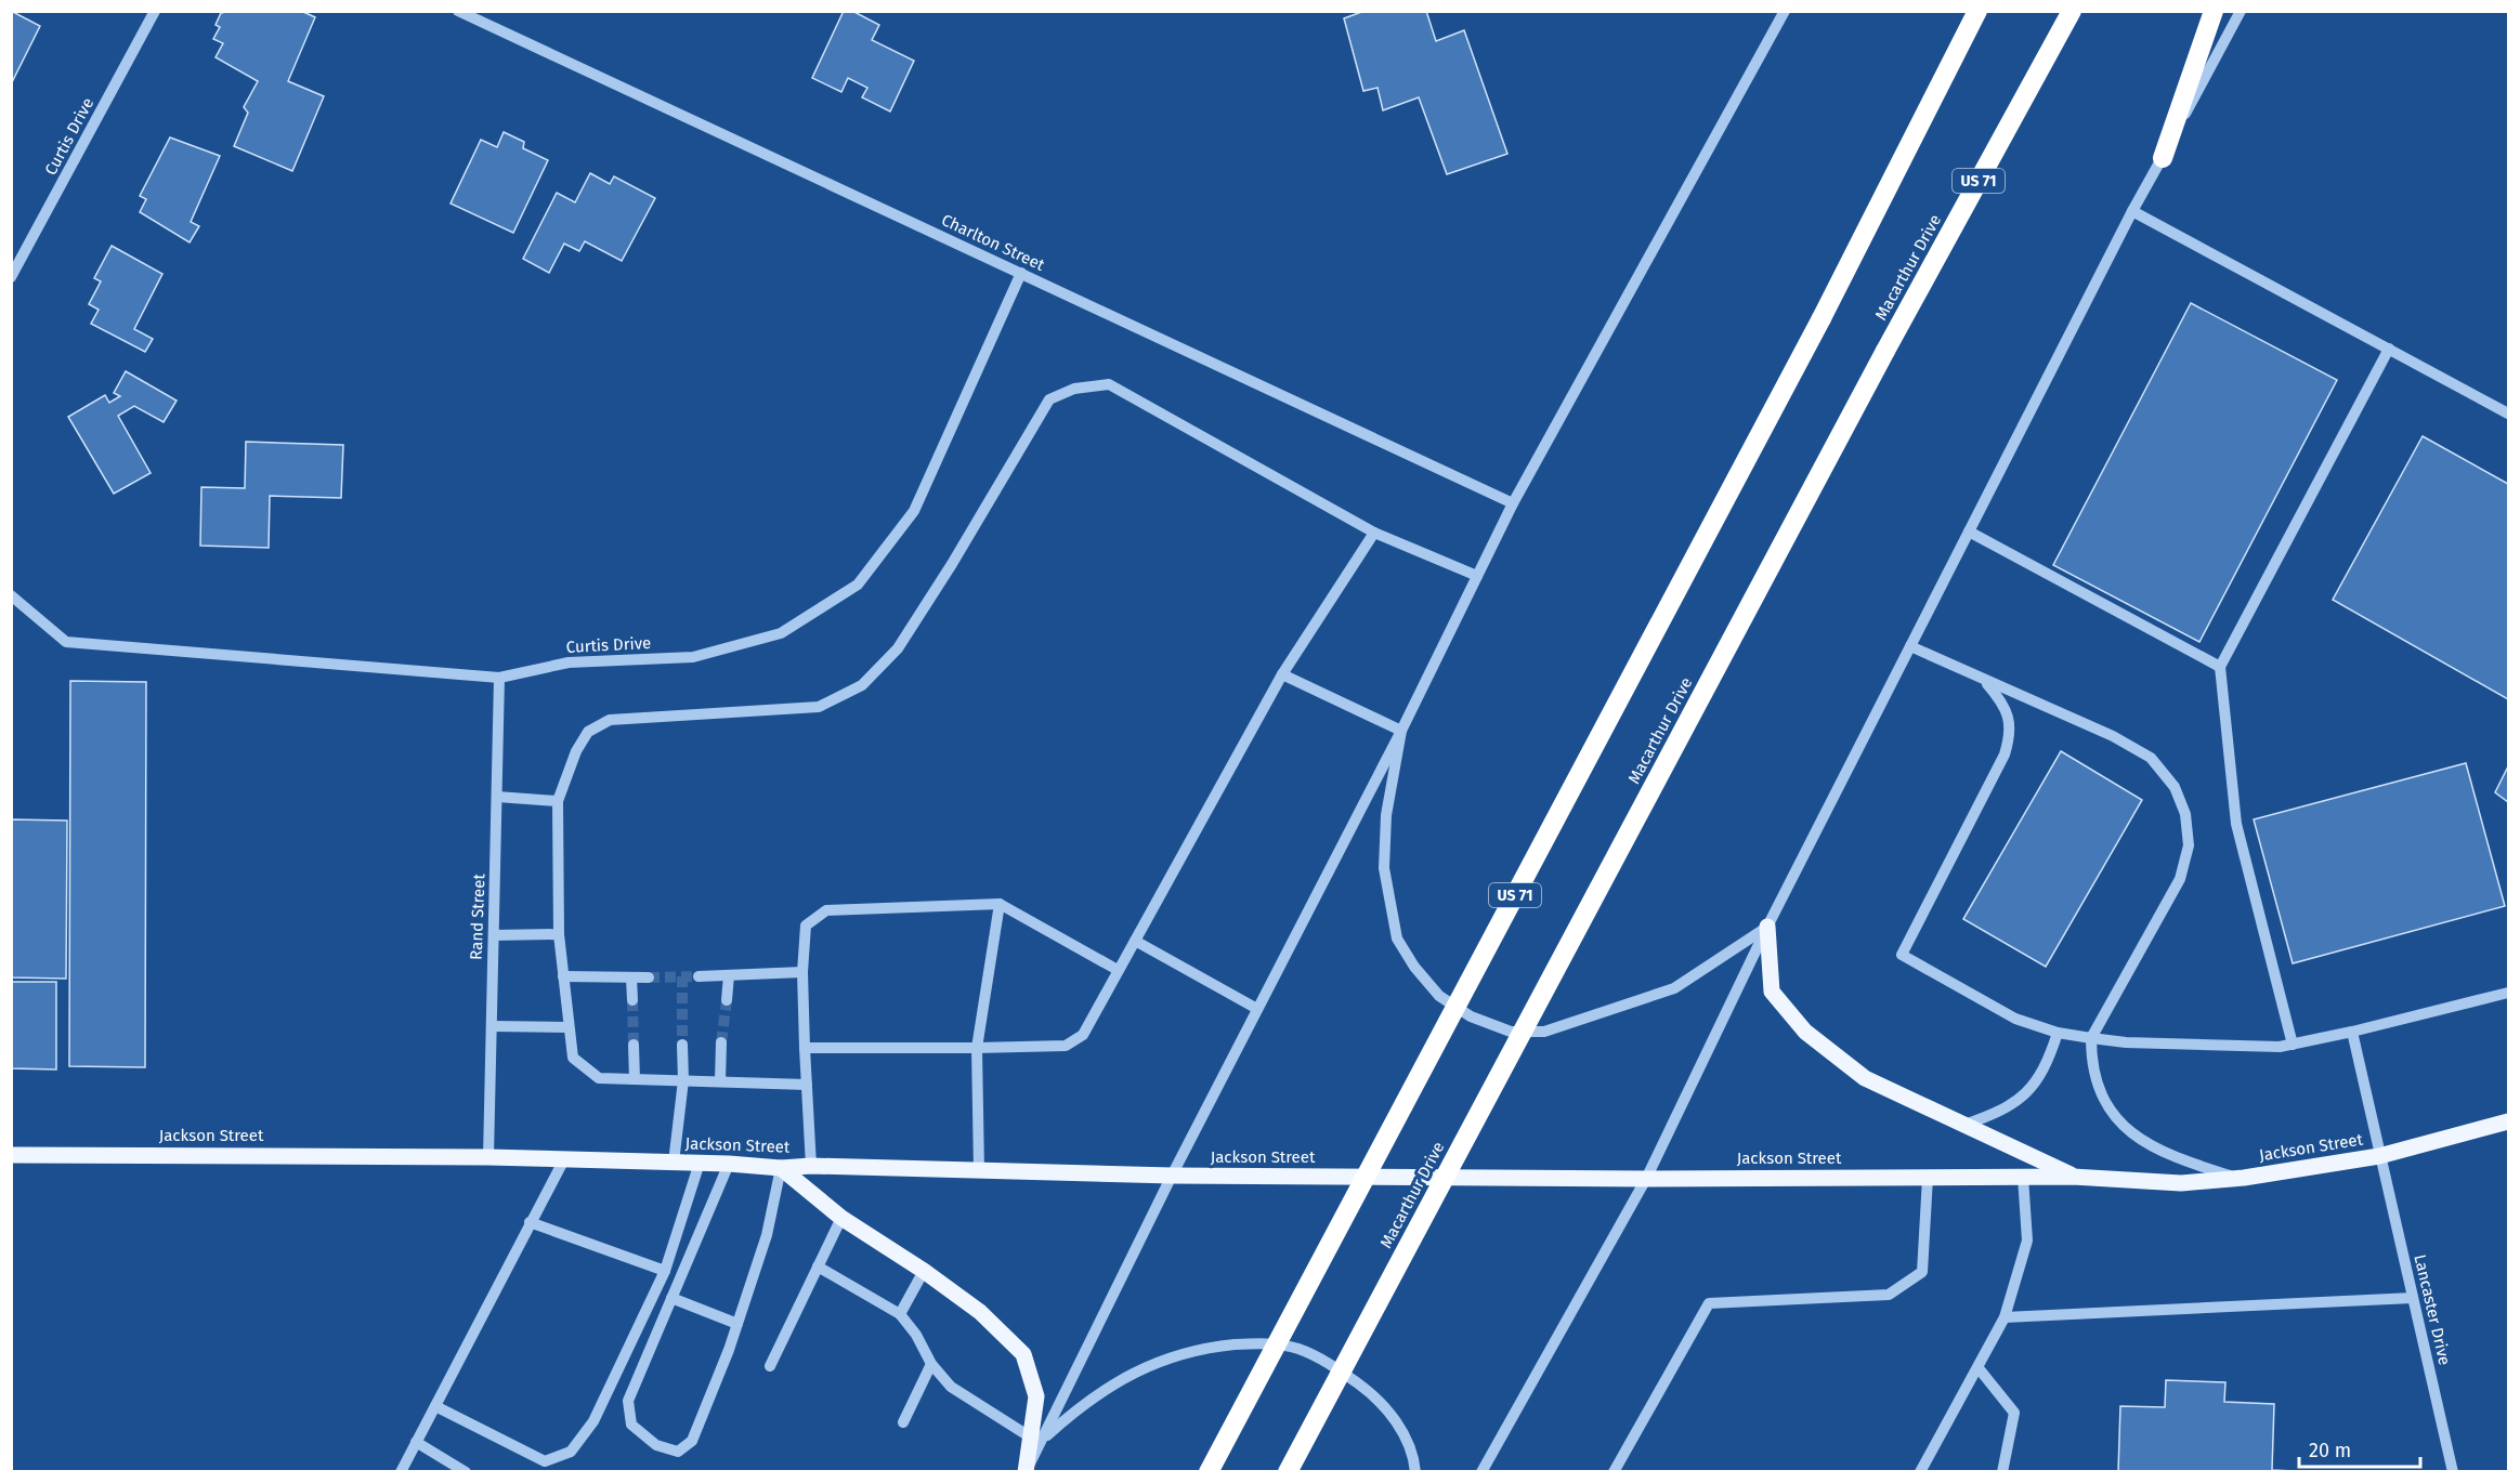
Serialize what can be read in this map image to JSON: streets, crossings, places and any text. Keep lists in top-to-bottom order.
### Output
{
  "streets": {
    "highway": ["US 71", "Macarthur Drive"],
    "main road": ["Jackson Street"],
    "street": [
      "Curtis Drive",
      "Charlton Street",
      "Rand Street",
      "Lancaster Drive"
    ]
  },
  "crossings": [
    ["Curtis Drive", "Charlton Street"],
    ["Curtis Drive", "Rand Street"],
    ["Rand Street", "Jackson Street"],
    ["Jackson Street", "Lancaster Drive"]
  ],
  "scale_bar": "20 m"
}
